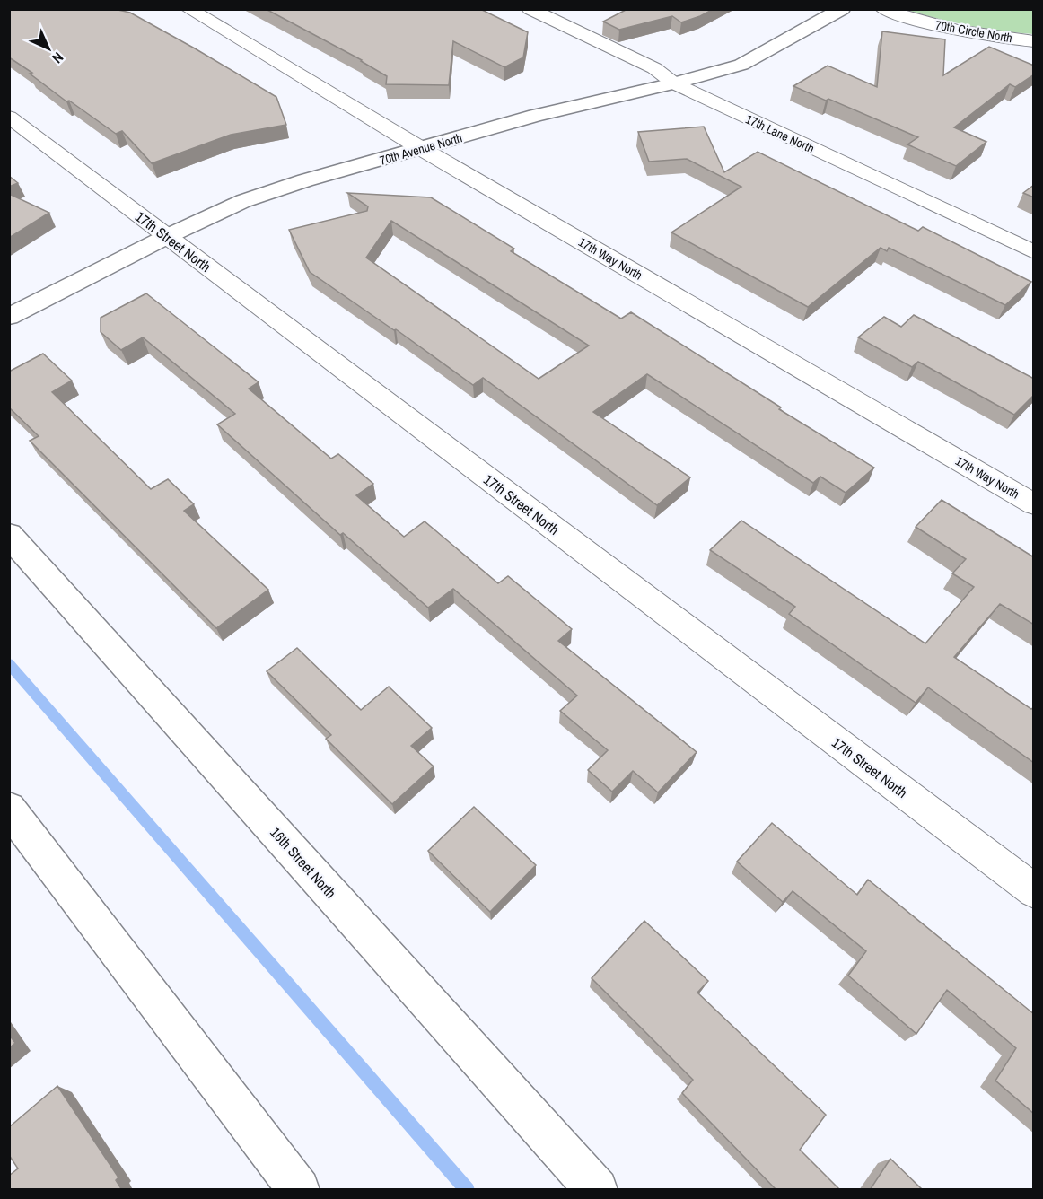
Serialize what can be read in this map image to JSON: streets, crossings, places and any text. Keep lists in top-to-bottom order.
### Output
{
  "streets": {
    "street": [
      "70th Circle North",
      "17th Lane North",
      "70th Avenue North",
      "17th Street North",
      "17th Way North",
      "16th Street North"
    ]
  },
  "crossings": [
    ["17th Lane North", "70th Avenue North"],
    ["70th Avenue North", "17th Street North"],
    ["70th Avenue North", "17th Way North"]
  ],
  "north": "bottom right"
}
